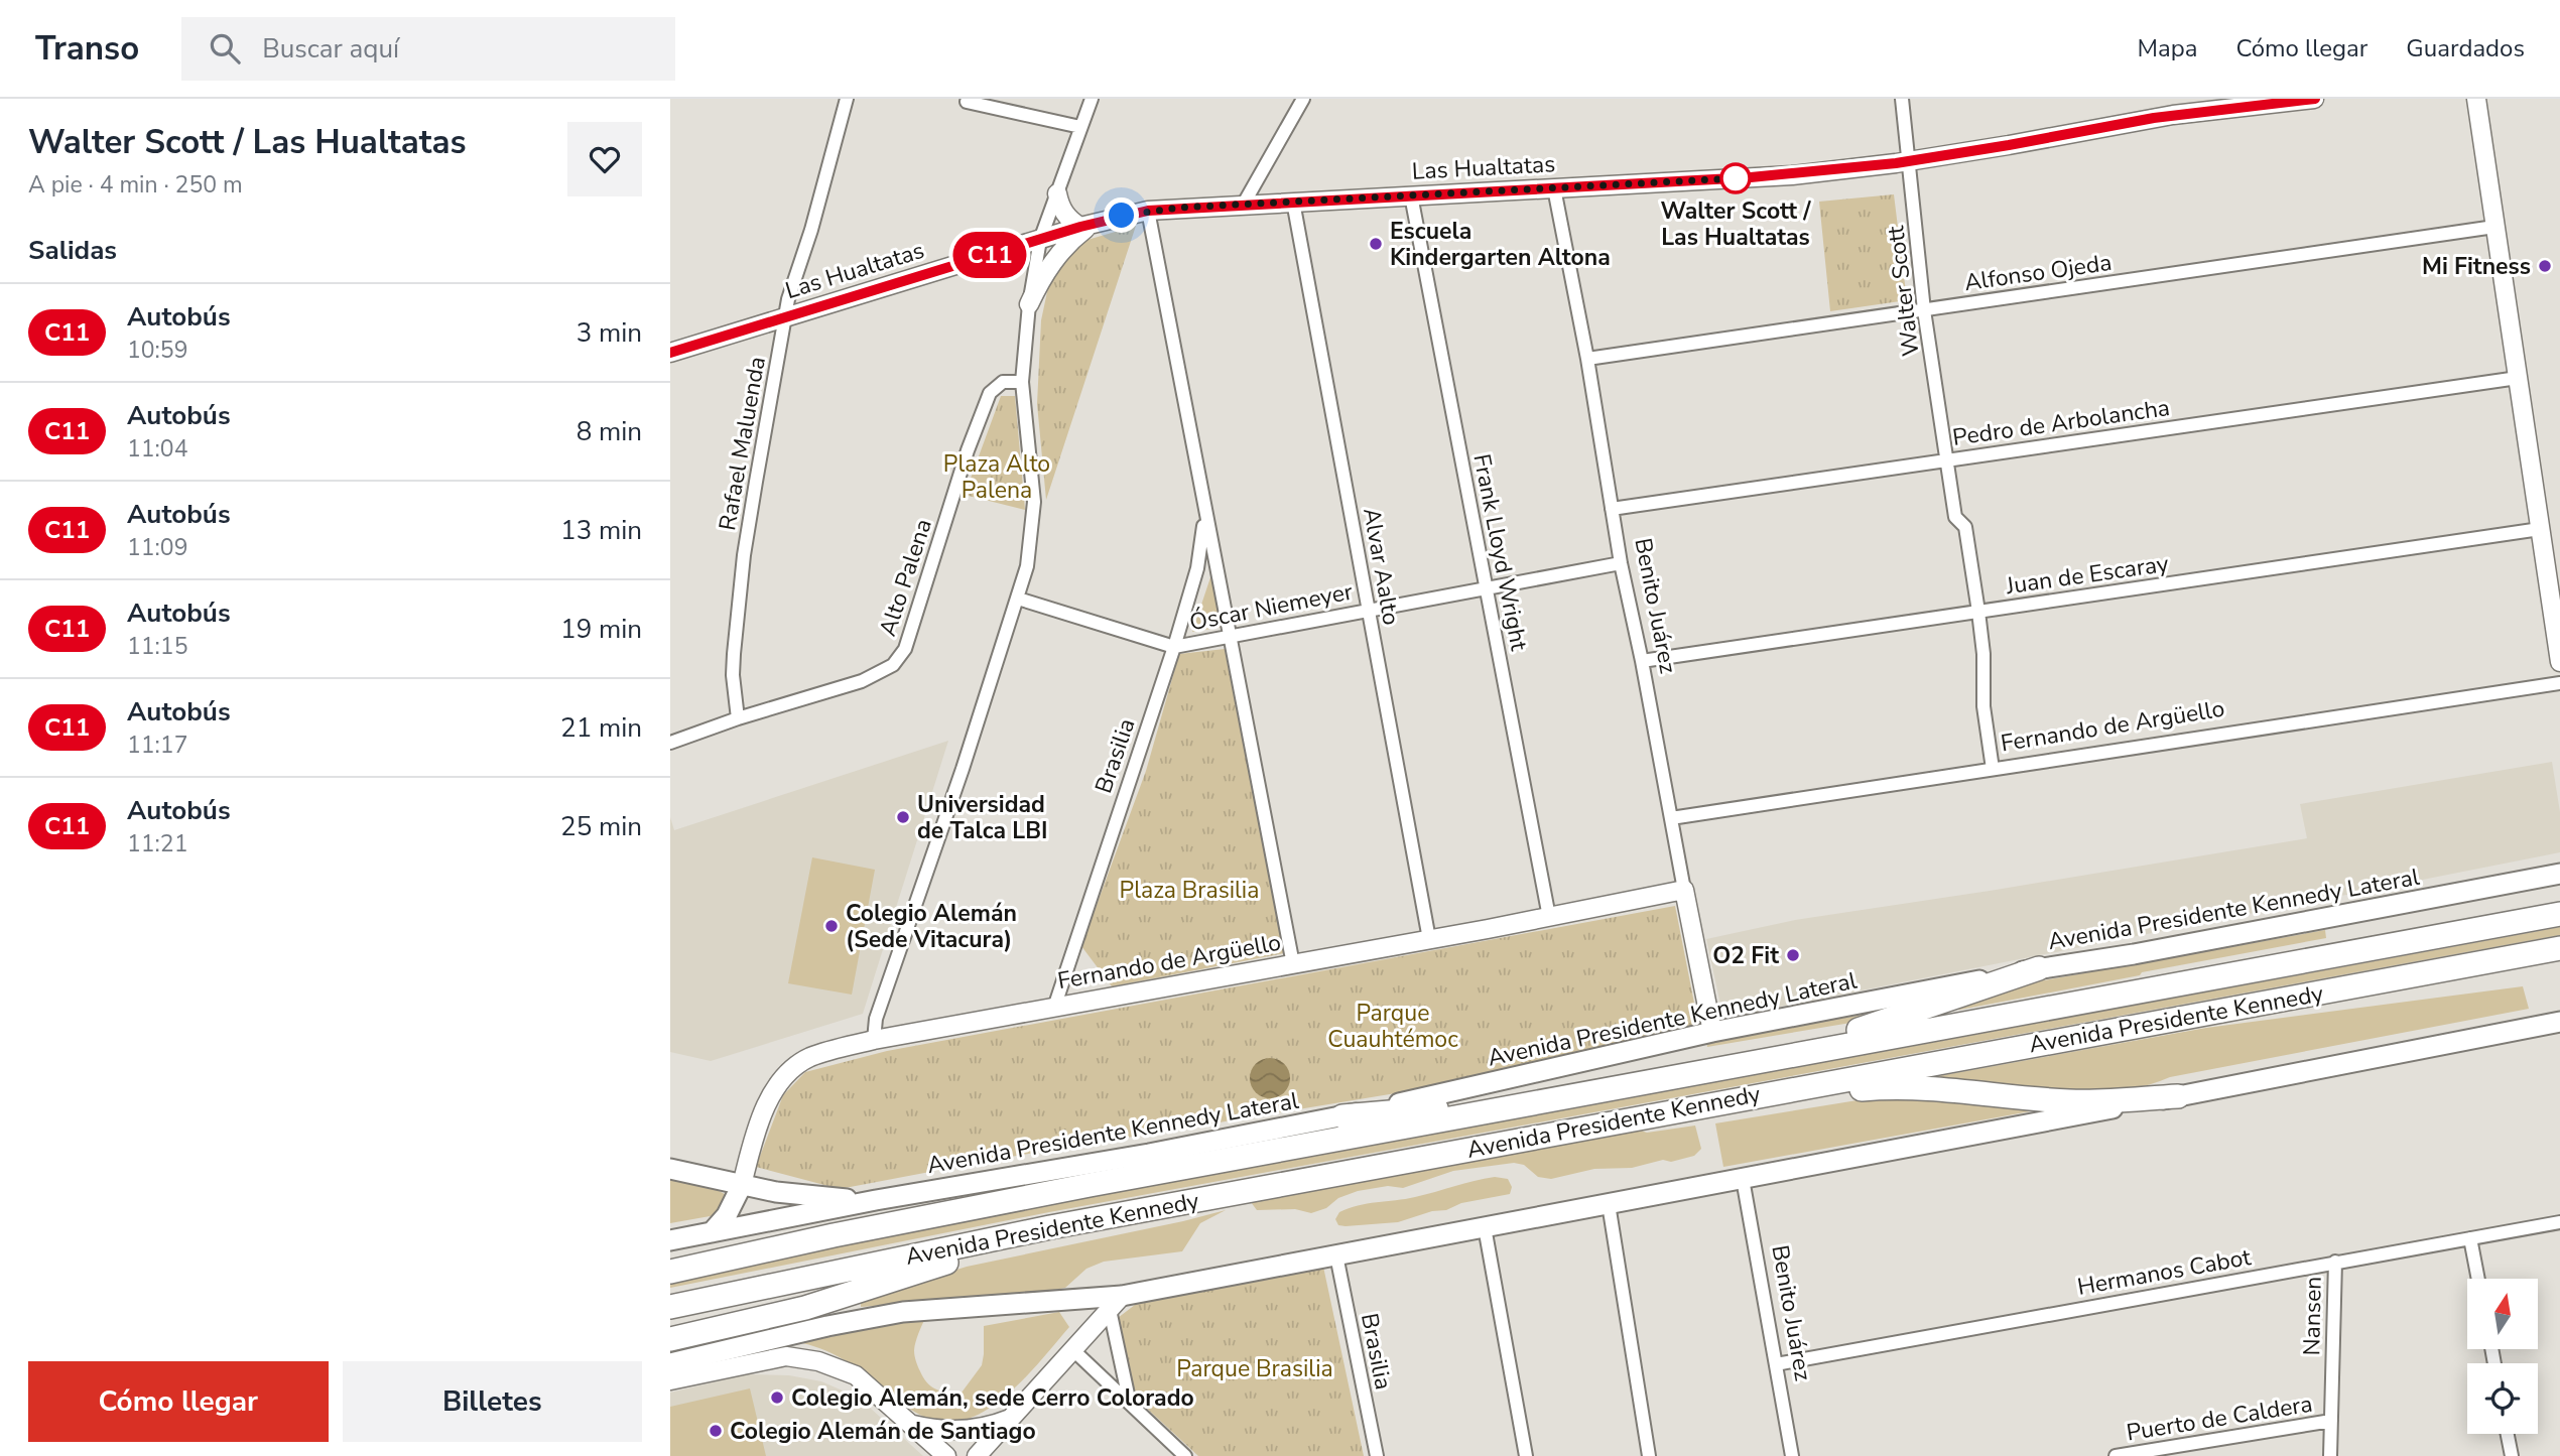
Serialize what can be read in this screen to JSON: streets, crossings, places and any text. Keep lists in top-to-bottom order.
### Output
{
  "streets": {
    "highway": ["Avenida Presidente Kennedy"],
    "main road": ["Avenida Presidente Kennedy Lateral"],
    "street": [
      "Las Hualtatas",
      "Alfonso Ojeda",
      "Walter Scott",
      "Pedro de Arbolancha",
      "Rafael Maluenda",
      "Frank Lloyd Wright",
      "Alvar Aalto",
      "Juan de Escaray",
      "Alto Palena",
      "Benito Juárez",
      "Óscar Niemeyer",
      "Fernando de Argüello",
      "Brasilia",
      "Hermanos Cabot",
      "Nansen",
      "Puerto de Caldera"
    ]
  },
  "crossings": [
    ["Las Hualtatas", "Walter Scott"],
    ["Las Hualtatas", "Rafael Maluenda"],
    ["Las Hualtatas", "Frank Lloyd Wright"],
    ["Las Hualtatas", "Alvar Aalto"],
    ["Las Hualtatas", "Benito Juárez"],
    ["Las Hualtatas", "Brasilia"],
    ["Alfonso Ojeda", "Walter Scott"],
    ["Alfonso Ojeda", "Benito Juárez"],
    ["Walter Scott", "Pedro de Arbolancha"],
    ["Walter Scott", "Juan de Escaray"],
    ["Walter Scott", "Fernando de Argüello"],
    ["Pedro de Arbolancha", "Benito Juárez"],
    ["Rafael Maluenda", "Alto Palena"],
    ["Frank Lloyd Wright", "Óscar Niemeyer"],
    ["Frank Lloyd Wright", "Fernando de Argüello"],
    ["Alvar Aalto", "Óscar Niemeyer"],
    ["Alvar Aalto", "Fernando de Argüello"],
    ["Juan de Escaray", "Benito Juárez"],
    ["Benito Juárez", "Óscar Niemeyer"],
    ["Benito Juárez", "Fernando de Argüello"],
    ["Benito Juárez", "Avenida Presidente Kennedy Lateral"],
    ["Benito Juárez", "Hermanos Cabot"],
    ["Óscar Niemeyer", "Brasilia"],
    ["Fernando de Argüello", "Brasilia"],
    ["Hermanos Cabot", "Nansen"],
    ["Nansen", "Puerto de Caldera"]
  ],
  "parks": [
    "Plaza Alto Palena",
    "Plaza Brasilia",
    "Parque Cuauhtémoc",
    "Parque Brasilia"
  ],
  "places": [
    "Walter Scott / Las Hualtatas",
    "Escuela Kindergarten Altona",
    "Mi Fitness",
    "Universidad de Talca LBI",
    "Colegio Alemán (Sede Vitacura)",
    "O2 Fit",
    "Colegio Alemán, sede Cerro Colorado",
    "Colegio Alemán de Santiago"
  ],
  "lines": ["bus line C11"],
  "north": "top",
  "page": {
    "header": "Transo",
    "search": "Buscar aquí",
    "nav": ["Mapa", "Cómo llegar", "Guardados"],
    "heading": [
      ["Walter Scott / Las Hualtatas", "A pie · 4 min · 250 m"],
      "Salidas"
    ],
    "on_map": "C11",
    "list": [
      {
        "mark": "C11",
        "name": "Autobús",
        "note": "10:59",
        "value": "3 min"
      },
      {
        "mark": "C11",
        "name": "Autobús",
        "note": "11:04",
        "value": "8 min"
      },
      {
        "mark": "C11",
        "name": "Autobús",
        "note": "11:09",
        "value": "13 min"
      },
      {
        "mark": "C11",
        "name": "Autobús",
        "note": "11:15",
        "value": "19 min"
      },
      {
        "mark": "C11",
        "name": "Autobús",
        "note": "11:17",
        "value": "21 min"
      },
      {
        "mark": "C11",
        "name": "Autobús",
        "note": "11:21",
        "value": "25 min"
      }
    ],
    "buttons": ["Cómo llegar", "Billetes"]
  }
}
